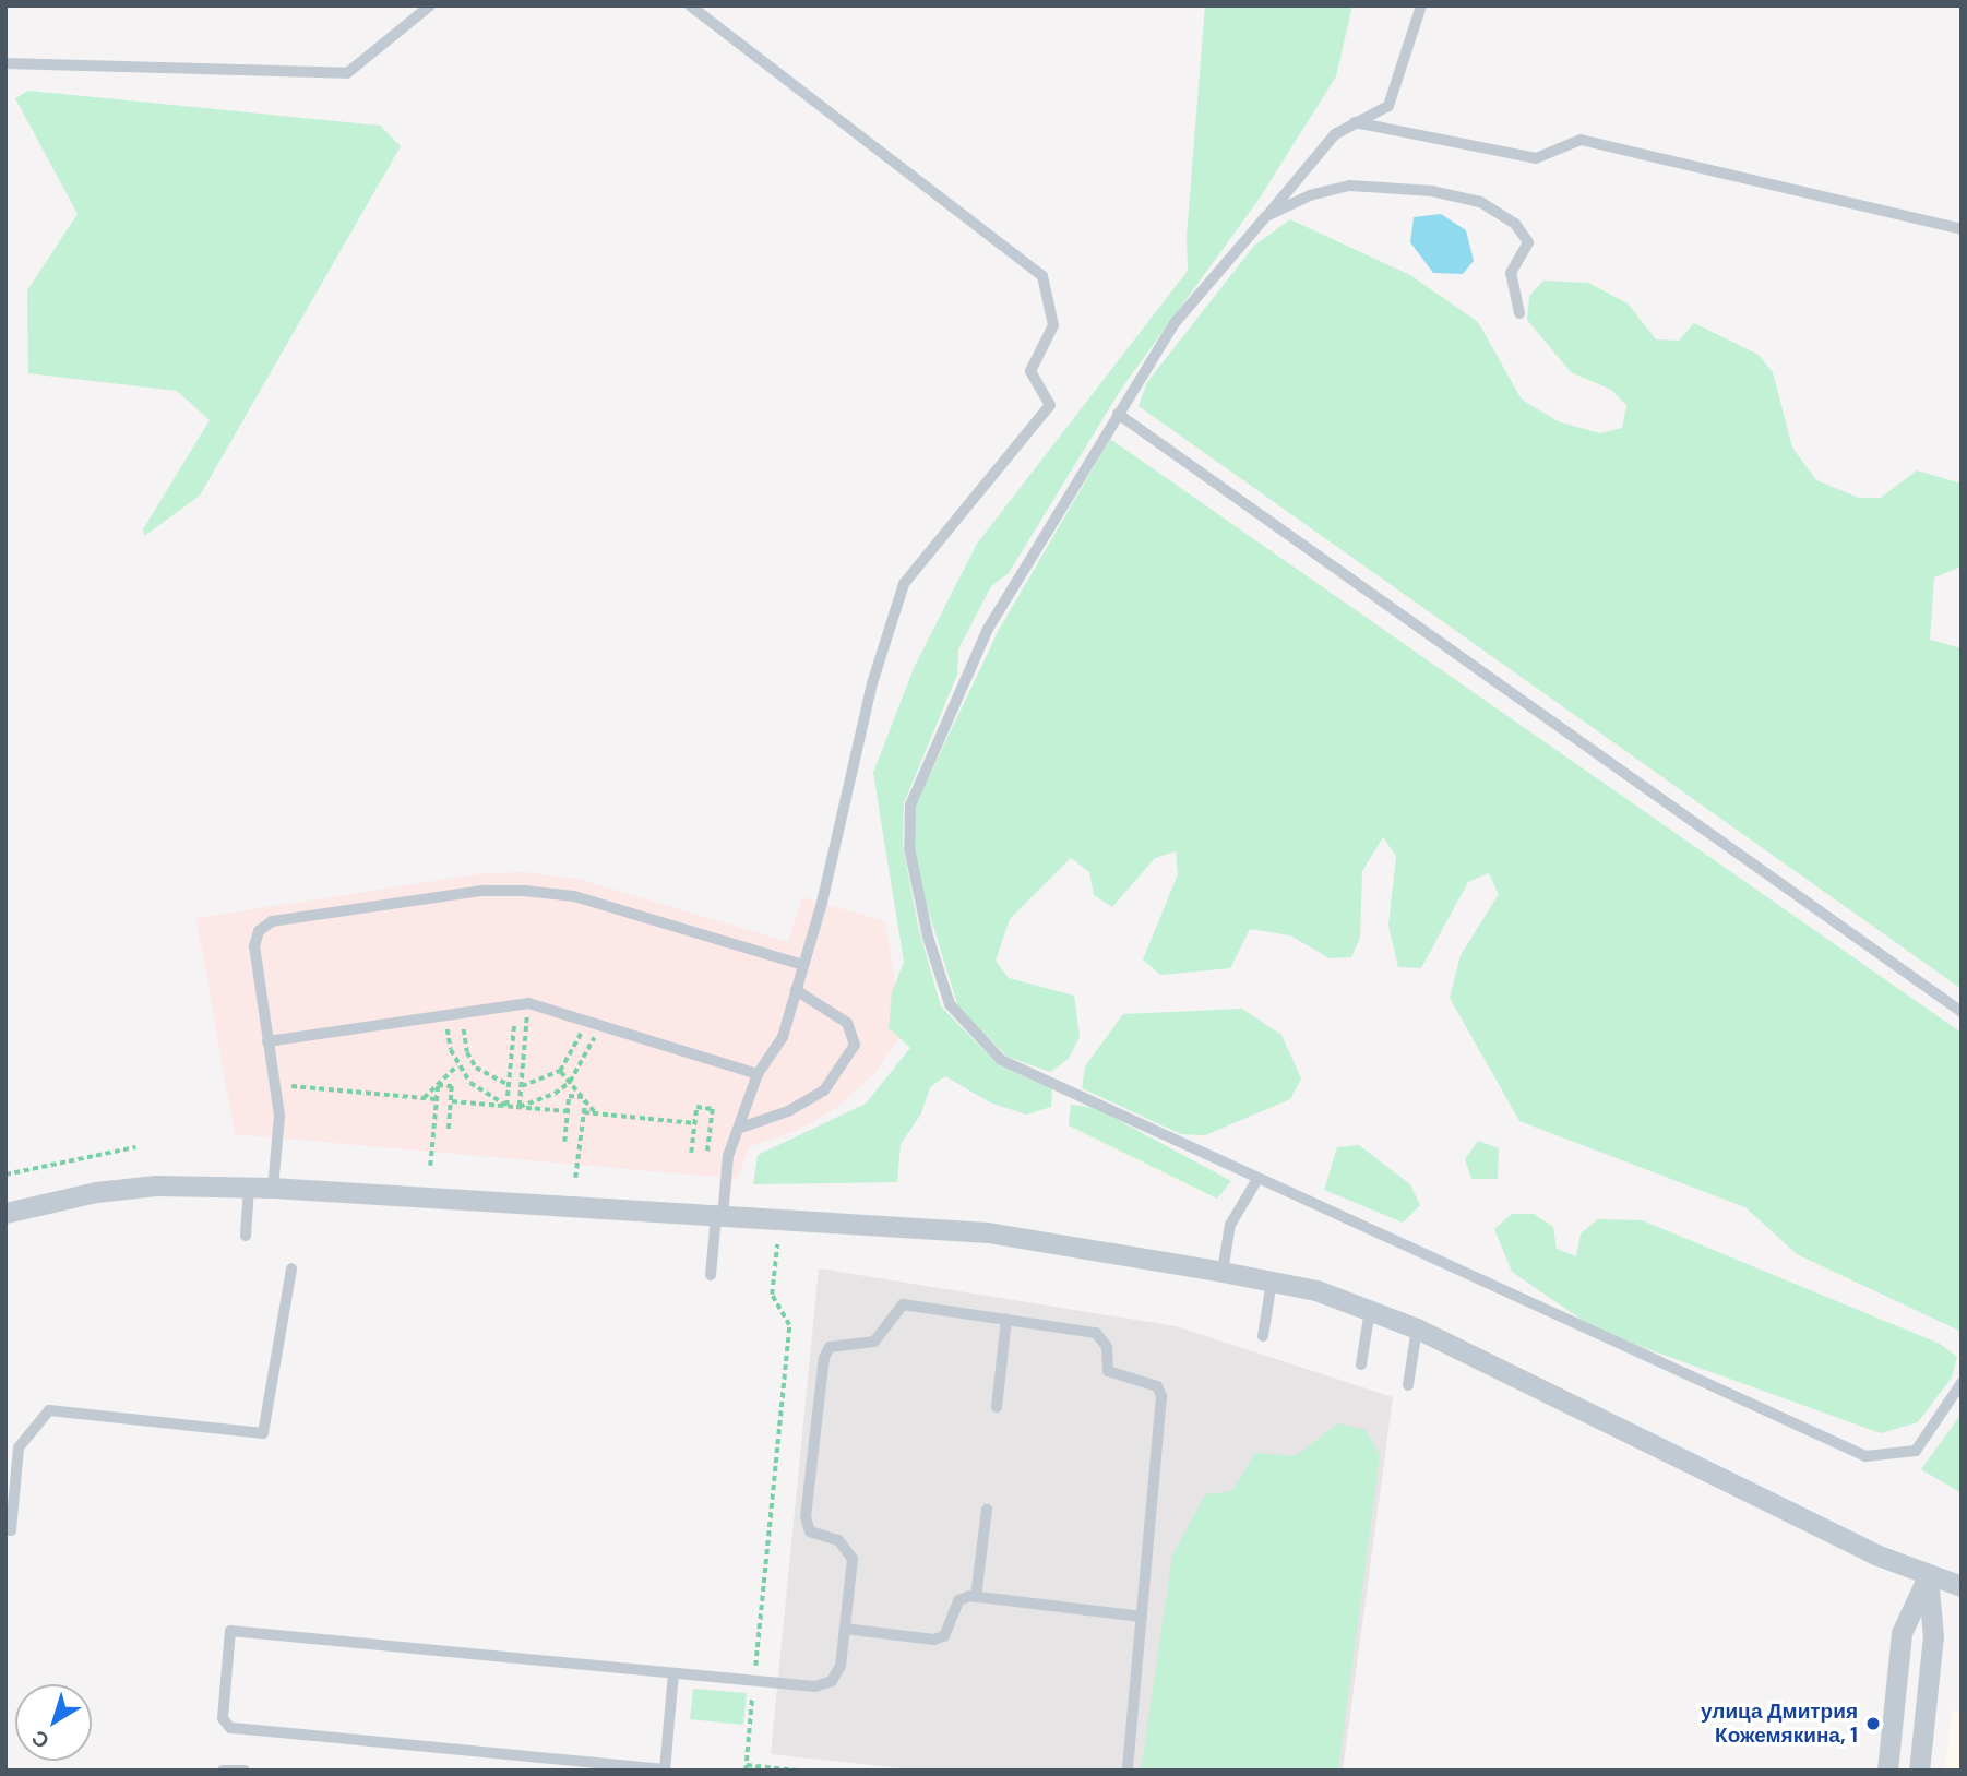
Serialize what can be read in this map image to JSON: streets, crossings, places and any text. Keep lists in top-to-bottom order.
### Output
{
  "places": ["улица Дмитрия Кожемякина, 1"],
  "north": "bottom left"
}
